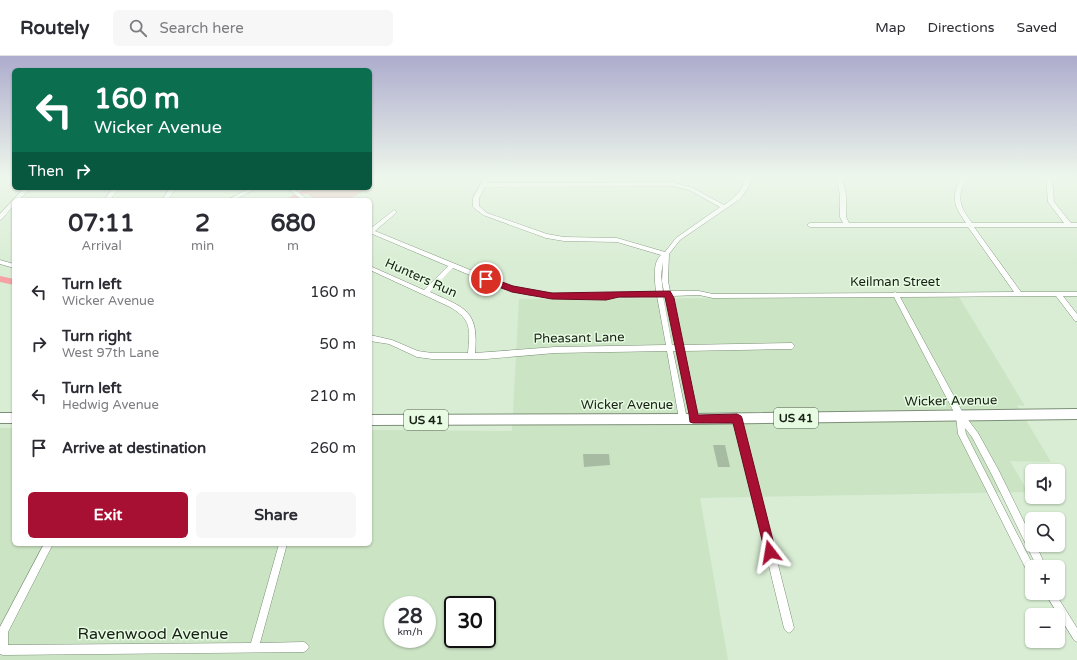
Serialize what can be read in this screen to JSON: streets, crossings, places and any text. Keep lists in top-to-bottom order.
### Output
{
  "streets": {
    "highway": ["Wicker Avenue", "US 41"],
    "street": [
      "Hunters Run",
      "Keilman Street",
      "Pheasant Lane",
      "Ravenwood Avenue"
    ]
  },
  "crossings": [
    ["Hunters Run", "Pheasant Lane"]
  ],
  "page": {
    "header": "Routely",
    "search": "Search here",
    "nav": ["Map", "Directions", "Saved"],
    "turn": ["160 m", "Wicker Avenue"],
    "then": "Then",
    "eta": [
      "07:11",
      "Arrival",
      "2",
      "min",
      "680",
      "m"
    ],
    "list": [
      {
        "name": "Turn left",
        "note": "Wicker Avenue",
        "value": "160 m"
      },
      {
        "name": "Turn right",
        "note": "West 97th Lane",
        "value": "50 m"
      },
      {
        "name": "Turn left",
        "note": "Hedwig Avenue",
        "value": "210 m"
      },
      {
        "name": "Arrive at destination",
        "value": "260 m"
      }
    ],
    "map_buttons": ["+", "−"],
    "buttons": ["Exit", "Share"],
    "speed": "28 km/h",
    "limit": "30"
  }
}
